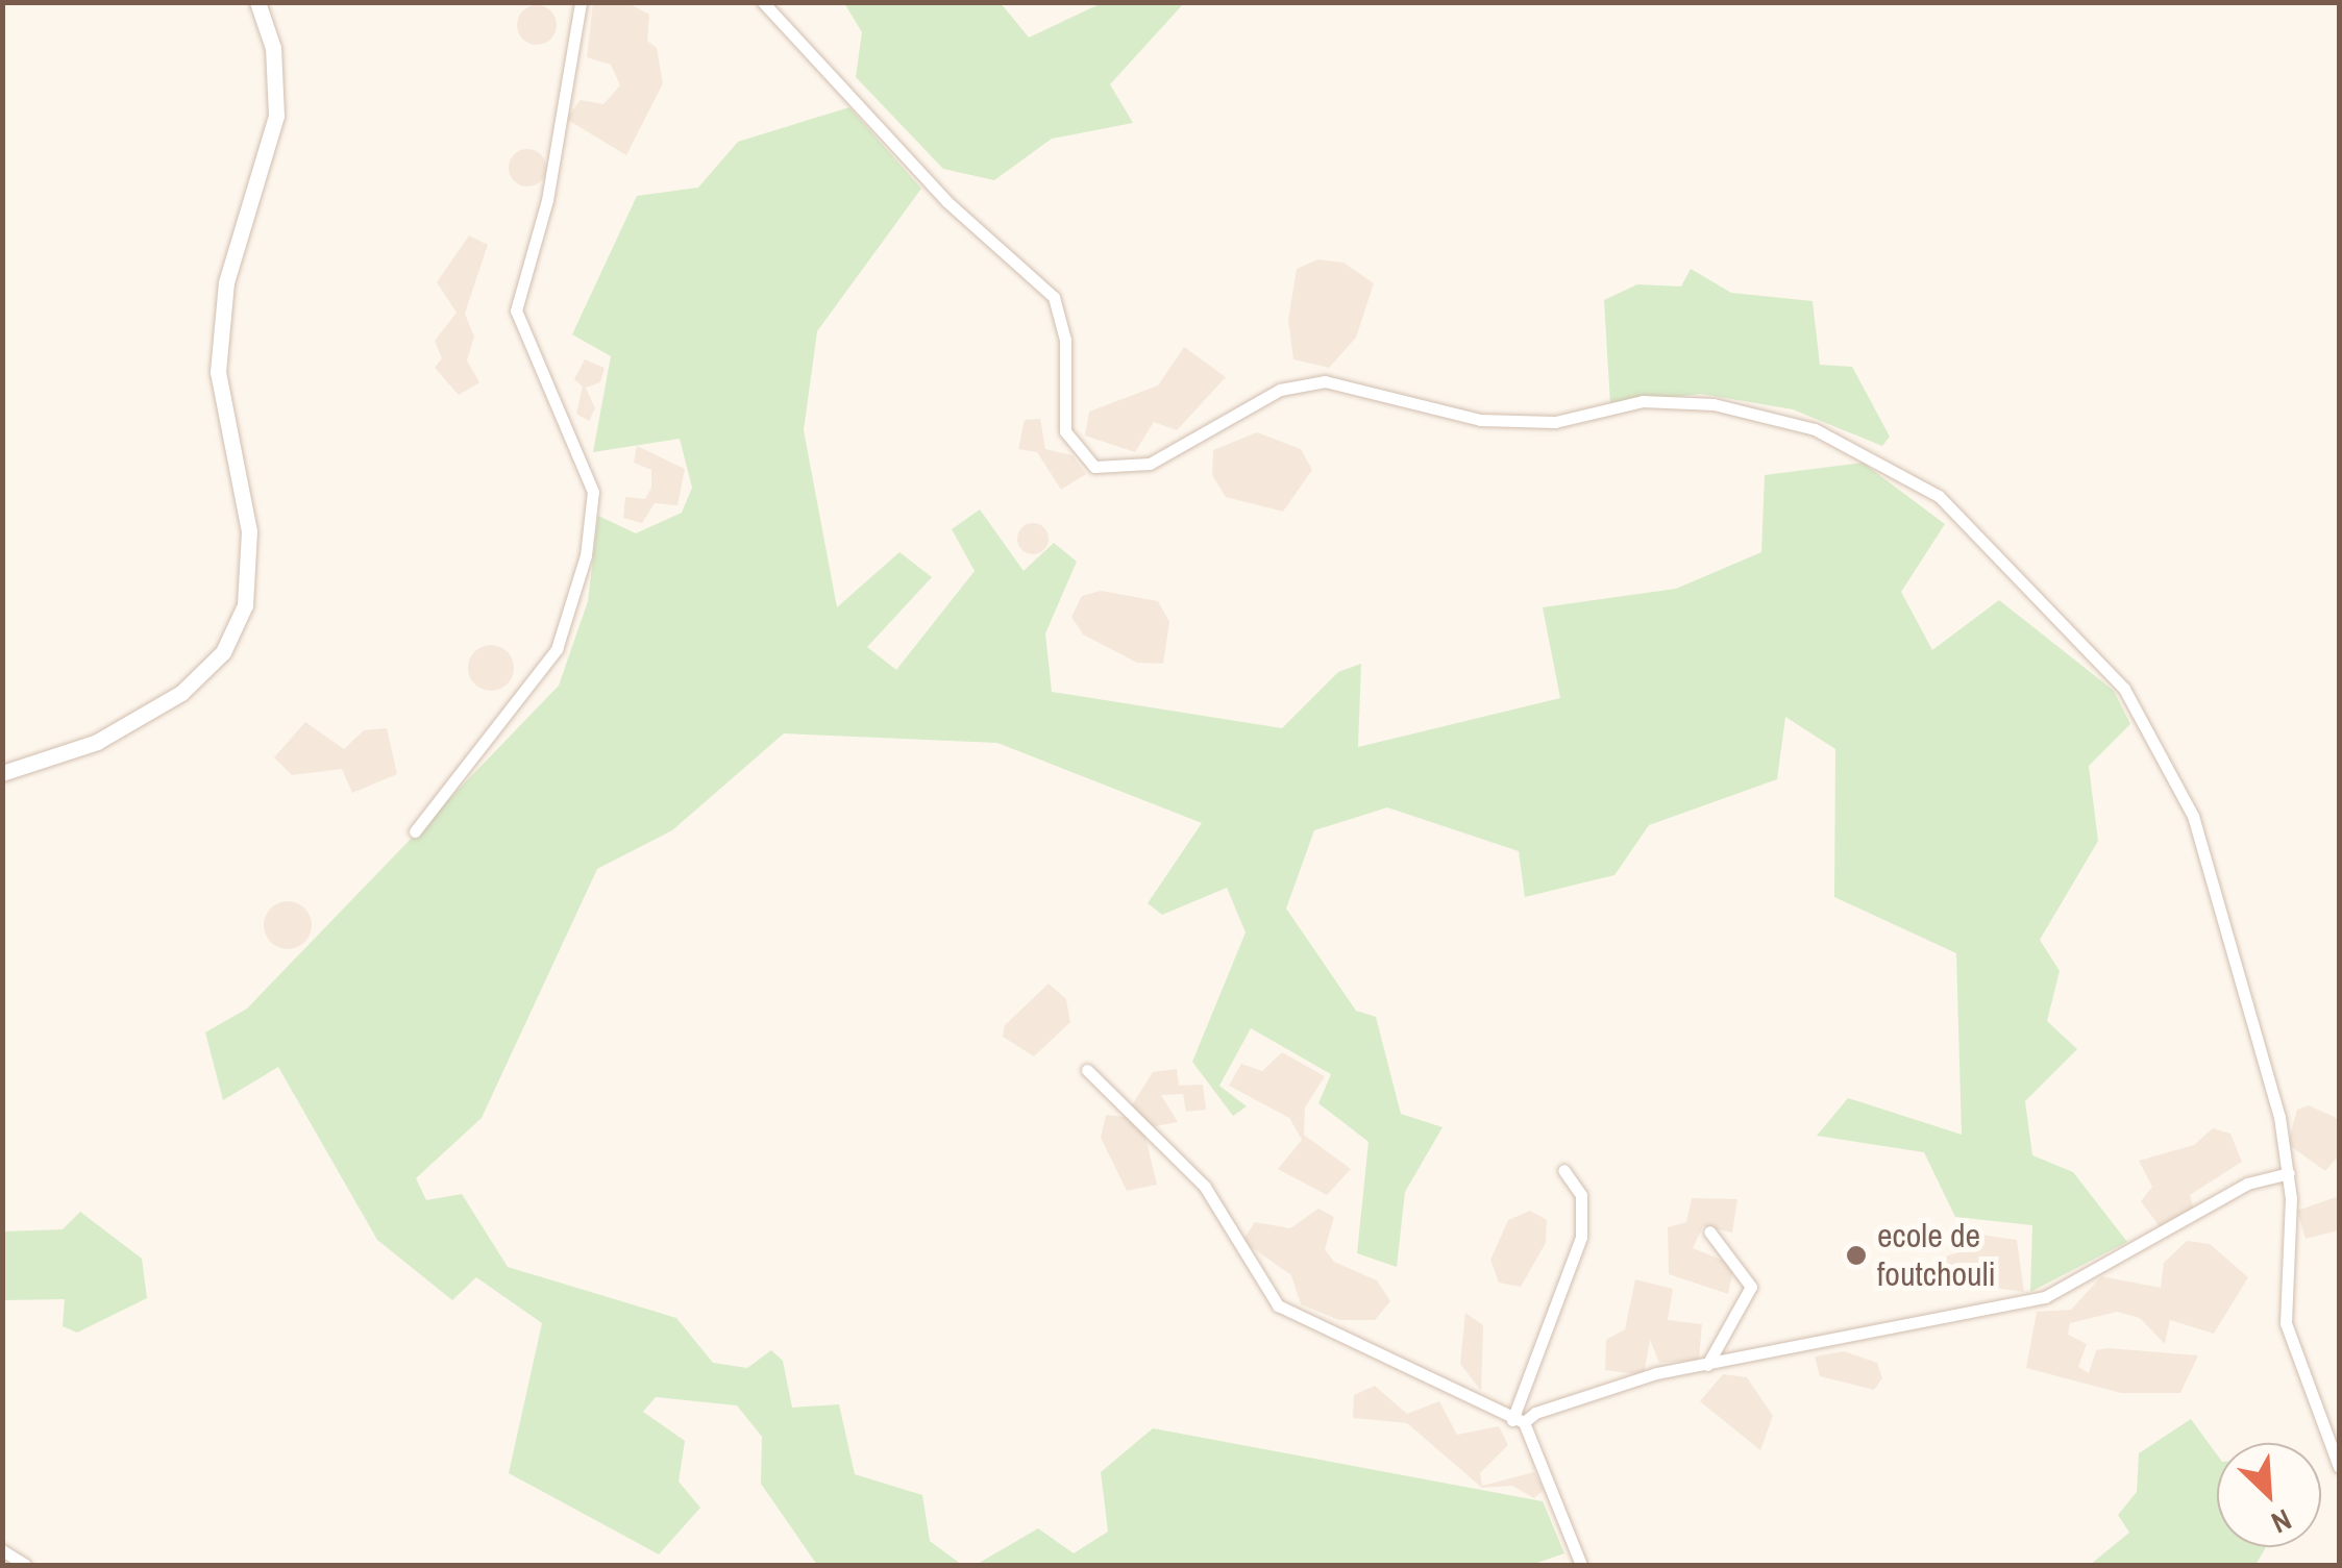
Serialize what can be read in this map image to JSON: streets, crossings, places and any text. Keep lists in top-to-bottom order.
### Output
{
  "places": ["ecole de foutchouli"],
  "north": "bottom right"
}
